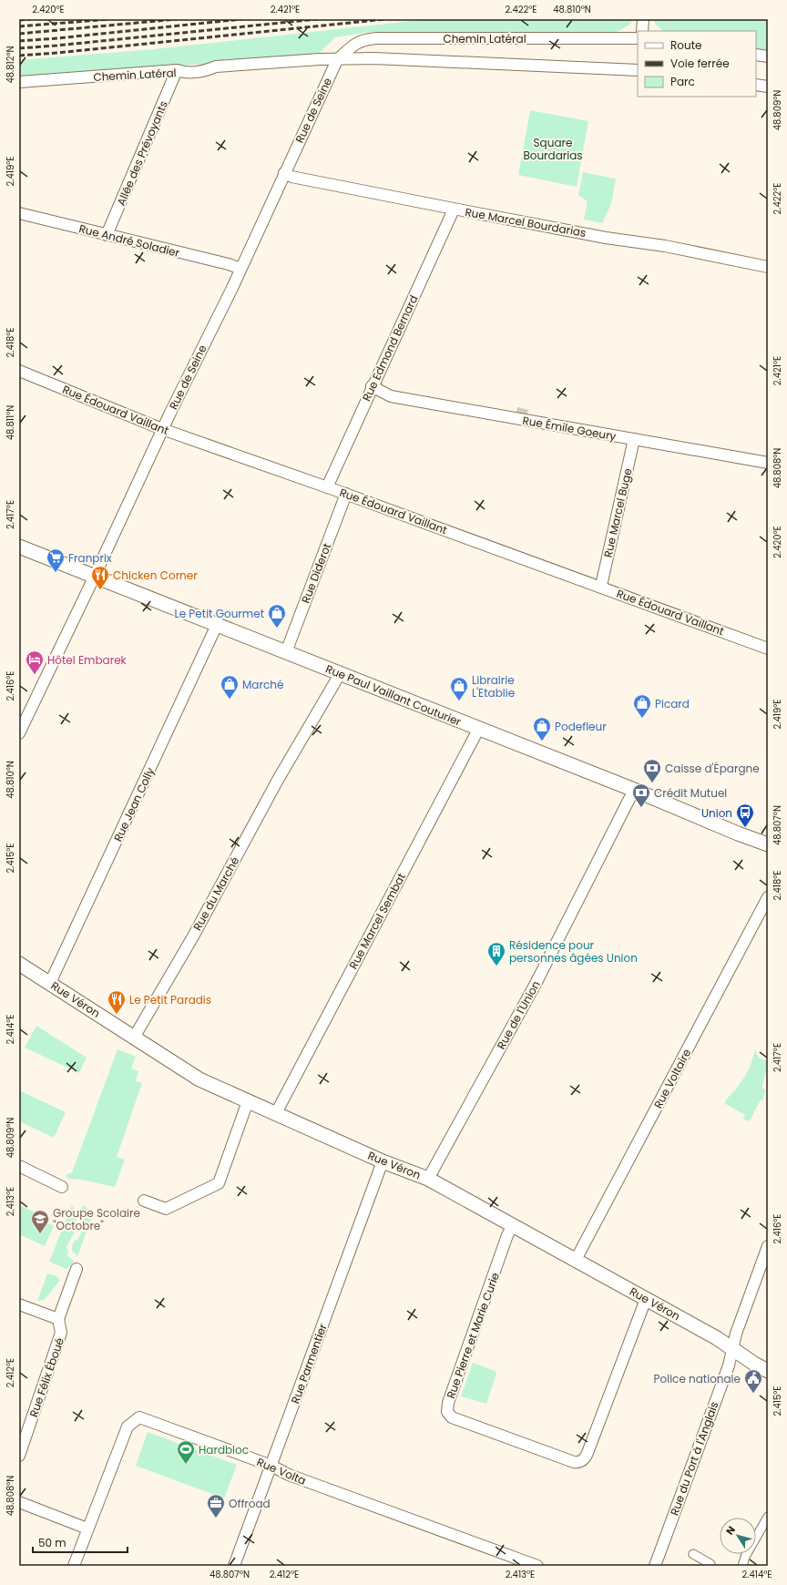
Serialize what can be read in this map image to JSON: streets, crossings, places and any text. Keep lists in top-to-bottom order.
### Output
{
  "streets": {
    "street": [
      "Chemin Latéral",
      "Rue de Seine",
      "Allée des Prévoyants",
      "Rue Marcel Bourdarias",
      "Rue André Soladier",
      "Rue Edmond Bernard",
      "Rue Édouard Vaillant",
      "Rue Émile Goeury",
      "Rue Marcel Buge",
      "Rue Diderot",
      "Rue Paul Vaillant Couturier",
      "Rue Jean Colly",
      "Rue du Marché",
      "Rue Marcel Sembat",
      "Rue Véron",
      "Rue de l'Union",
      "Rue Voltaire",
      "Rue Pierre et Marie Curie",
      "Rue Parmentier",
      "Rue Félix Éboué",
      "Rue du Port à l'Anglais",
      "Rue Volta"
    ]
  },
  "crossings": [
    ["Chemin Latéral", "Rue de Seine"],
    ["Chemin Latéral", "Allée des Prévoyants"],
    ["Rue de Seine", "Rue Marcel Bourdarias"],
    ["Rue de Seine", "Rue André Soladier"],
    ["Rue de Seine", "Rue Édouard Vaillant"],
    ["Rue de Seine", "Rue Paul Vaillant Couturier"],
    ["Allée des Prévoyants", "Rue André Soladier"],
    ["Rue Marcel Bourdarias", "Rue Edmond Bernard"],
    ["Rue Edmond Bernard", "Rue Édouard Vaillant"],
    ["Rue Edmond Bernard", "Rue Émile Goeury"],
    ["Rue Édouard Vaillant", "Rue Marcel Buge"],
    ["Rue Édouard Vaillant", "Rue Diderot"],
    ["Rue Émile Goeury", "Rue Marcel Buge"],
    ["Rue Diderot", "Rue Paul Vaillant Couturier"],
    ["Rue Paul Vaillant Couturier", "Rue Jean Colly"],
    ["Rue Paul Vaillant Couturier", "Rue du Marché"],
    ["Rue Paul Vaillant Couturier", "Rue Marcel Sembat"],
    ["Rue Paul Vaillant Couturier", "Rue de l'Union"],
    ["Rue Jean Colly", "Rue Véron"],
    ["Rue du Marché", "Rue Véron"],
    ["Rue Marcel Sembat", "Rue Véron"],
    ["Rue Véron", "Rue de l'Union"],
    ["Rue Véron", "Rue Voltaire"],
    ["Rue Véron", "Rue Pierre et Marie Curie"],
    ["Rue Véron", "Rue Parmentier"],
    ["Rue Véron", "Rue du Port à l'Anglais"],
    ["Rue Parmentier", "Rue Volta"]
  ],
  "parks": ["Square Bourdarias"],
  "places": {
    "supermarket": ["Franprix"],
    "restaurant": ["Chicken Corner", "Le Petit Paradis"],
    "shop": [
      "Le Petit Gourmet",
      "Marché",
      "Librairie L'Etablie",
      "Picard",
      "Podefleur"
    ],
    "hotel": ["Hôtel Embarek"],
    "bank": ["Caisse d'Épargne", "Crédit Mutuel"],
    "bus stop": ["Union"],
    "building": ["Résidence pour personnes âgées Union"],
    "school or university": ["Groupe Scolaire \"Octobre\""],
    "public building": ["Police nationale"],
    "sports": ["Hardbloc"],
    "office": ["Offroad"]
  },
  "legend": ["Route", "Voie ferrée", "Parc"],
  "scale_bar": "50 m",
  "north": "top left",
  "coordinates": [
    "2.420°E",
    "2.421°E",
    "2.422°E",
    "48.810°N",
    "48.812°N",
    "48.809°N",
    "2.419°E",
    "2.418°E",
    "48.811°N",
    "48.808°N",
    "2.417°E",
    "2.416°E",
    "48.807°N",
    "2.415°E",
    "2.414°E",
    "2.413°E",
    "2.412°E"
  ]
}
